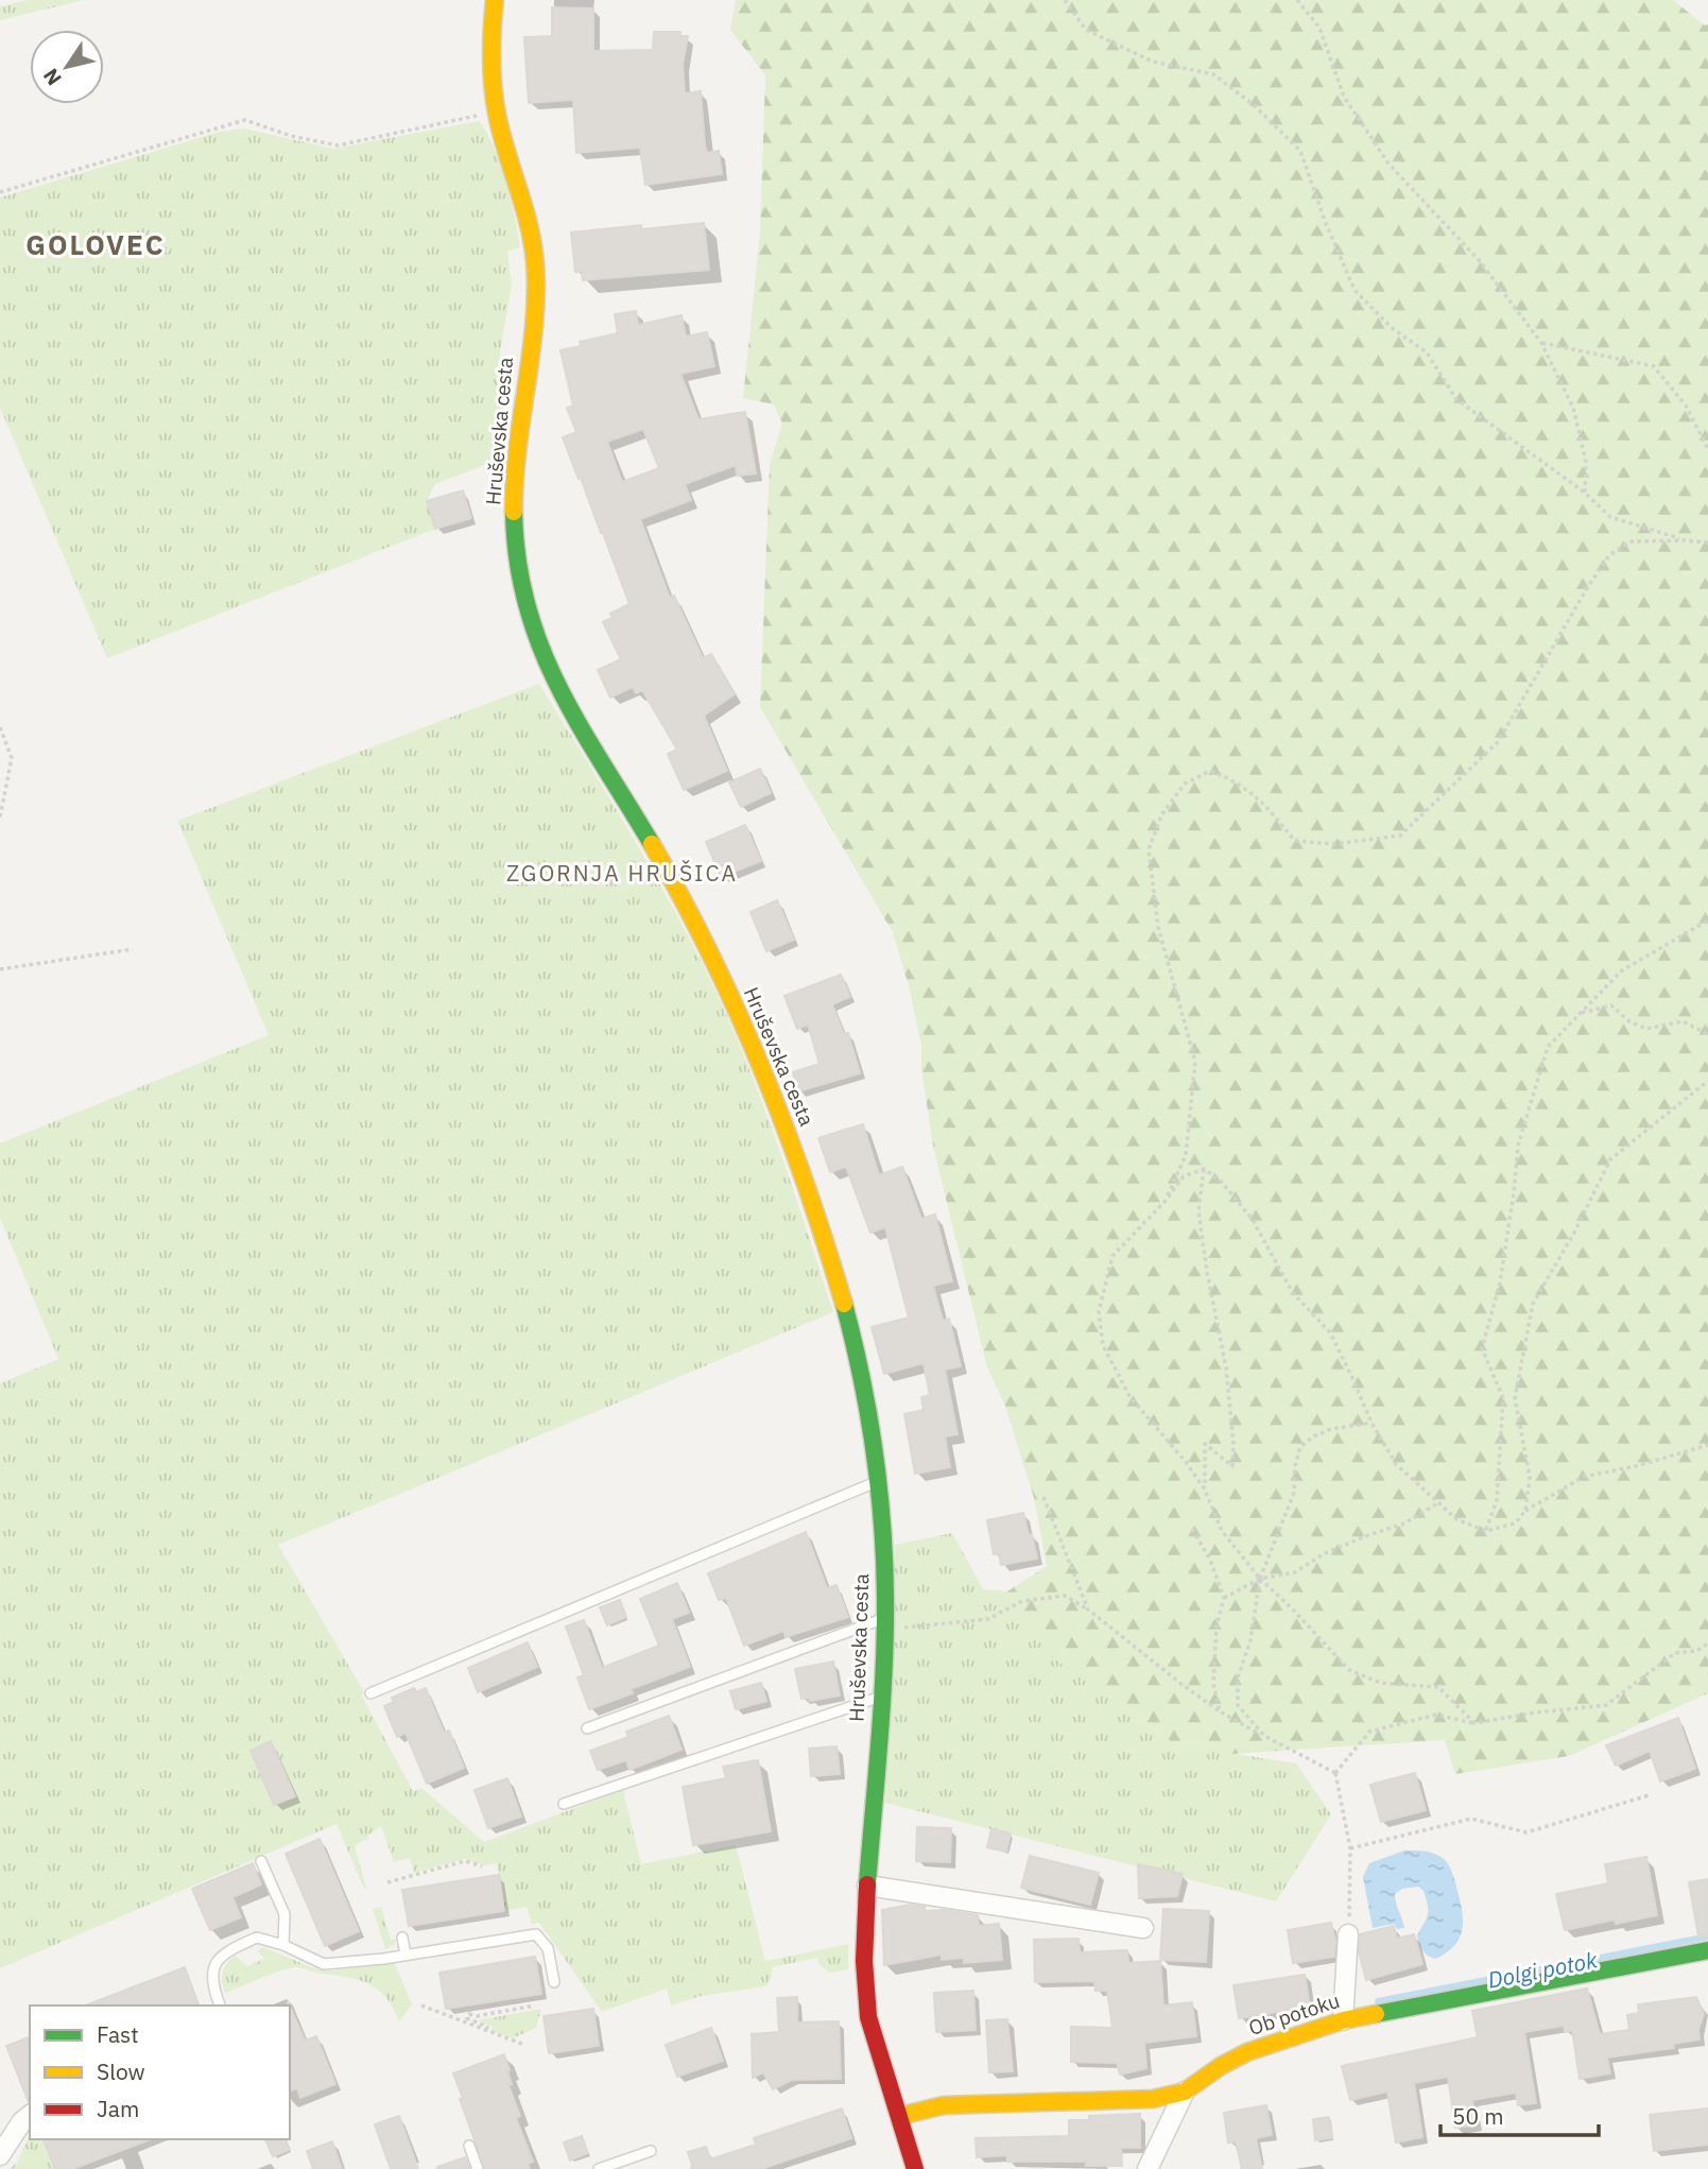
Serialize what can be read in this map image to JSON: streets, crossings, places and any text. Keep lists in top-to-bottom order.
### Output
{
  "streets": {
    "street": ["Hruševska cesta", "Ob potoku"]
  },
  "crossings": [
    ["Hruševska cesta", "Ob potoku"]
  ],
  "districts": ["GOLOVEC", "ZGORNJA HRUŠICA"],
  "water": ["Dolgi potok"],
  "legend": ["Fast", "Slow", "Jam"],
  "scale_bar": "50 m",
  "north": "bottom left"
}
